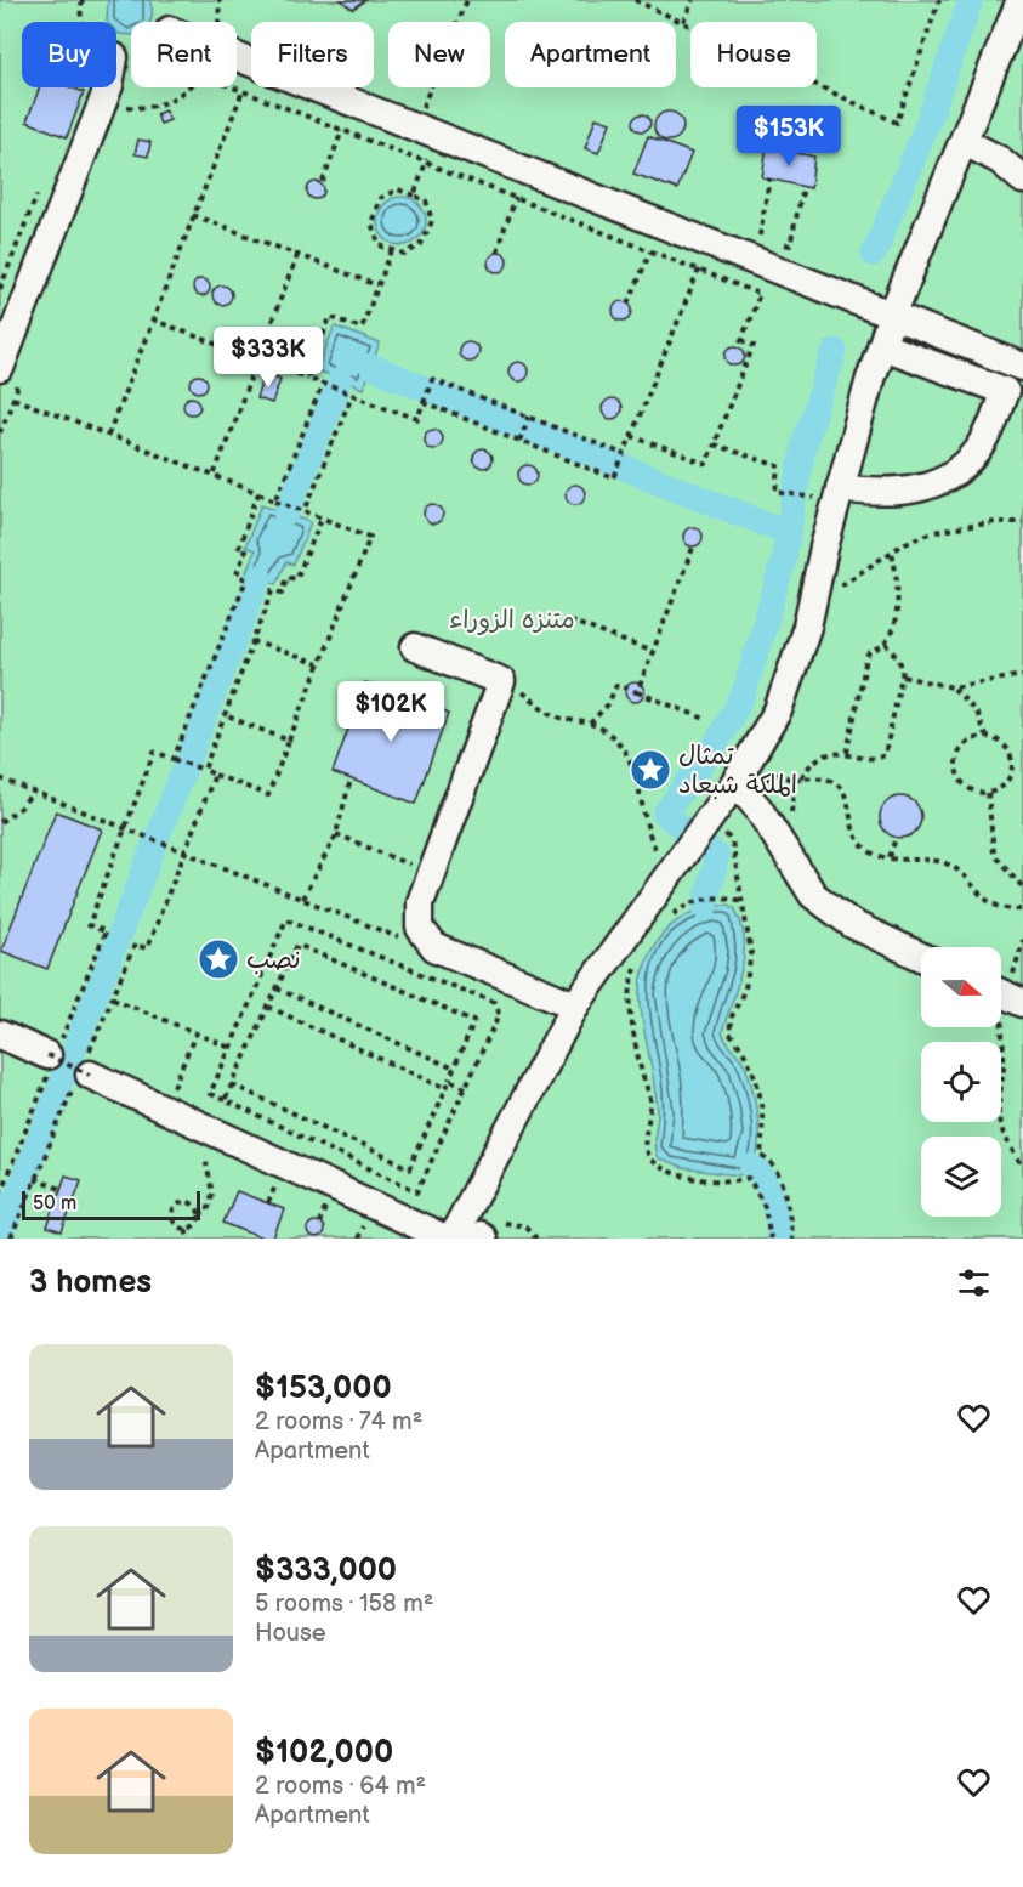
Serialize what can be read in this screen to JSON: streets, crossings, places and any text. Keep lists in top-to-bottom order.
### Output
{
  "parks": ["متنزه الزوراء"],
  "places": {
    "place": ["تمثال الملكة شبعاد", "نصب"]
  },
  "scale_bar": "50 m",
  "north": "right",
  "page": {
    "chip": [
      "Buy",
      "Rent",
      "Filters",
      "New",
      "Apartment",
      "House"
    ],
    "price": ["$153K", "$333K", "$102K"],
    "scale": "50 m",
    "heading": "3 homes",
    "list": [
      {
        "name": "$153,000",
        "note": "2 rooms · 74 m² · Apartment"
      },
      {
        "name": "$333,000",
        "note": "5 rooms · 158 m² · House"
      },
      {
        "name": "$102,000",
        "note": "2 rooms · 64 m² · Apartment"
      }
    ]
  }
}
